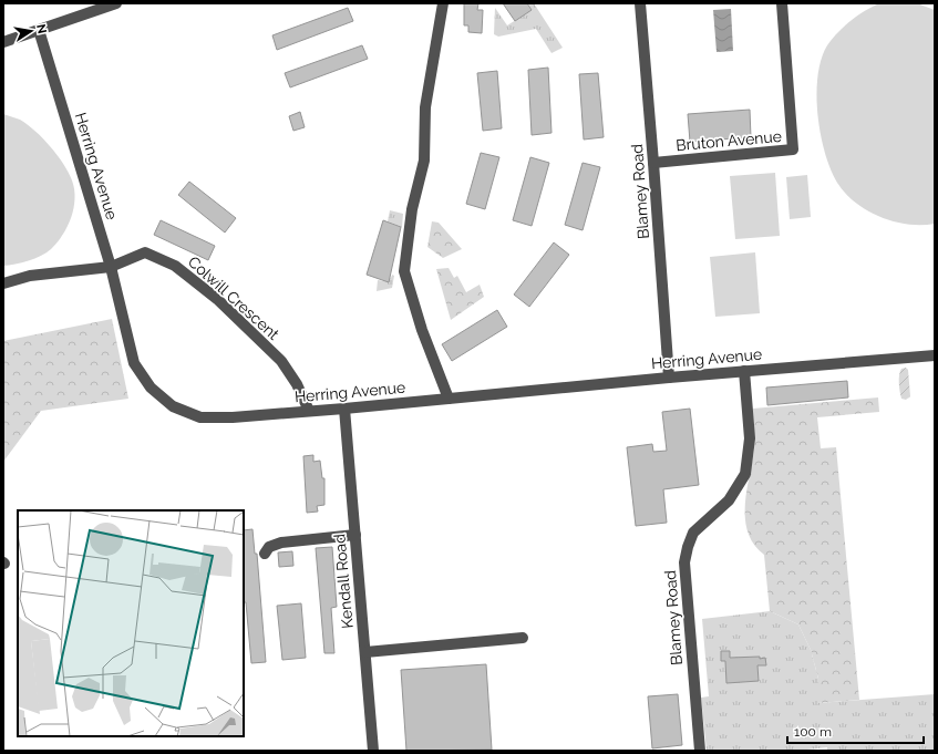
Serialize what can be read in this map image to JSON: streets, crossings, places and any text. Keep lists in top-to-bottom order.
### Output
{
  "streets": {
    "street": [
      "Bruton Avenue",
      "Herring Avenue",
      "Blamey Road",
      "Colwill Crescent",
      "Kendall Road"
    ]
  },
  "crossings": [
    ["Bruton Avenue", "Blamey Road"],
    ["Herring Avenue", "Blamey Road"],
    ["Herring Avenue", "Colwill Crescent"],
    ["Herring Avenue", "Kendall Road"]
  ],
  "scale_bar": "100 m",
  "north": "right"
}
